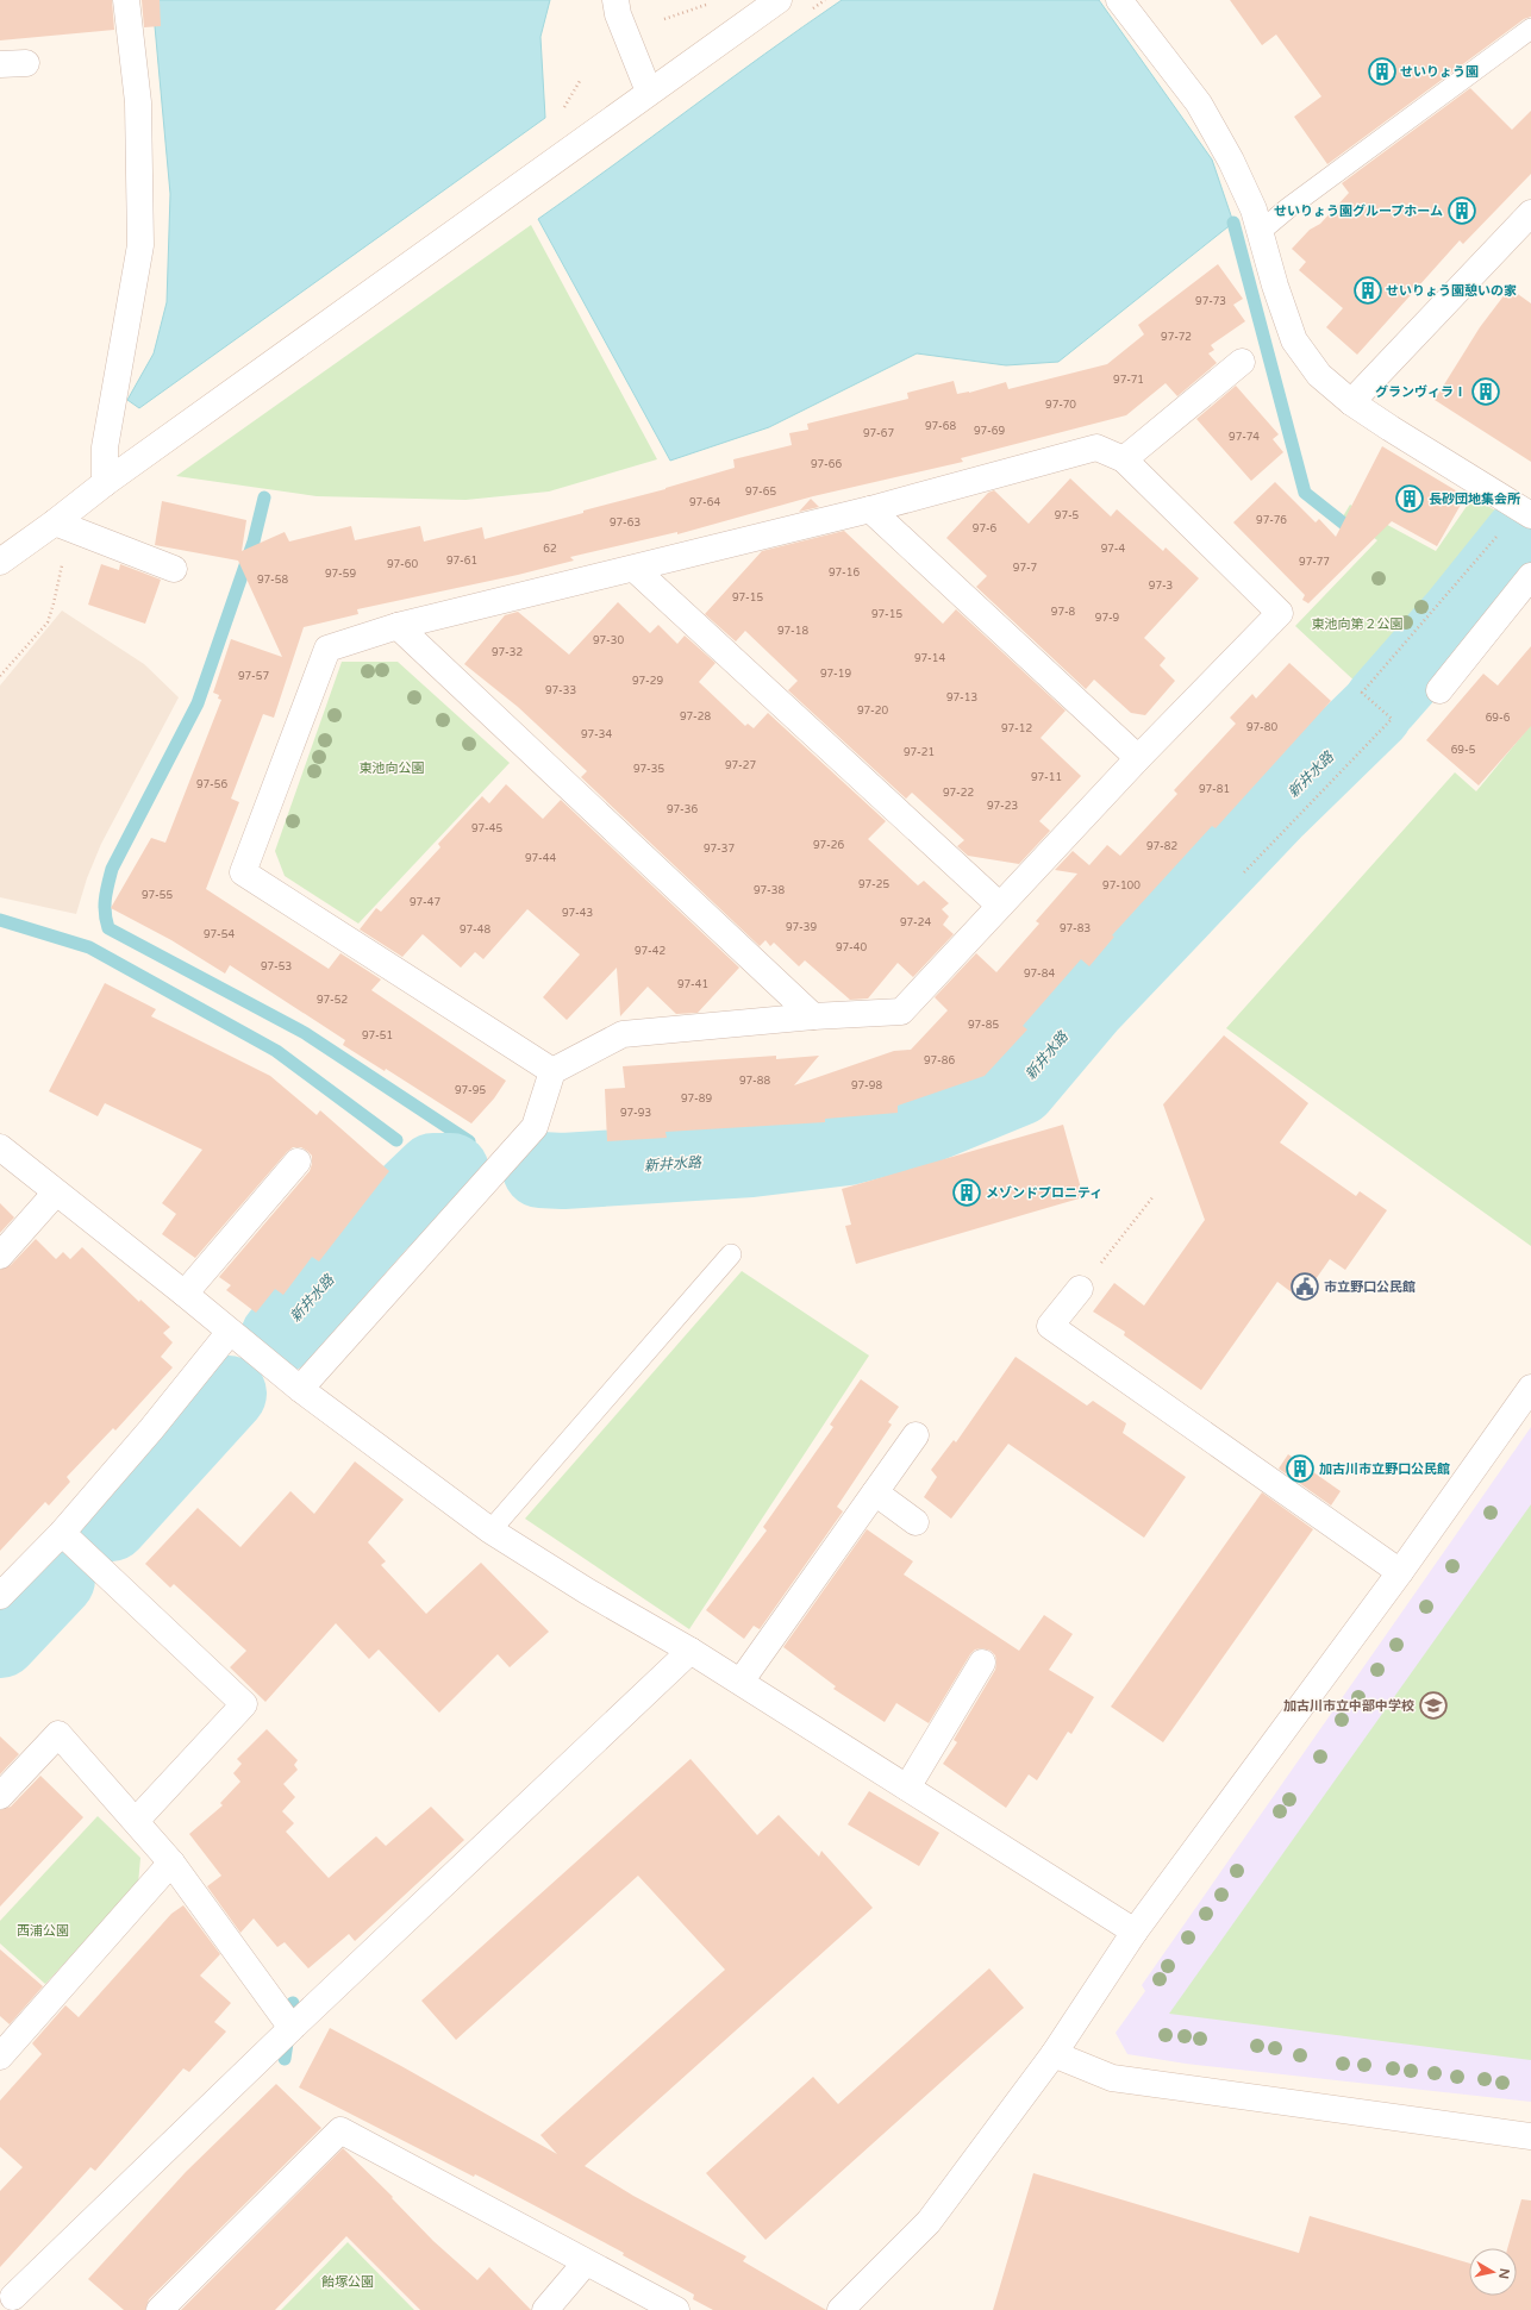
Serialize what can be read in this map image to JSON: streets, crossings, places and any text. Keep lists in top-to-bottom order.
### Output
{
  "water": ["新井水路"],
  "parks": [
    "東池向第２公園",
    "東池向公園",
    "西浦公園",
    "飴塚公園"
  ],
  "places": {
    "building": [
      "せいりょう園",
      "せいりょう園グループホーム",
      "せいりょう園憩いの家",
      "グランヴィラⅠ",
      "長砂団地集会所",
      "メゾンドプロニティ",
      "加古川市立野口公民館"
    ],
    "public building": ["市立野口公民館"],
    "school or university": ["加古川市立中部中学校"]
  },
  "house_numbers": [
    "97-73",
    "97-72",
    "97-71",
    "97-70",
    "97-68",
    "97-69",
    "97-67",
    "97-74",
    "97-66",
    "97-65",
    "97-64",
    "97-5",
    "97-76",
    "97-63",
    "97-6",
    "62",
    "97-4",
    "97-61",
    "97-77",
    "97-60",
    "97-7",
    "97-16",
    "97-59",
    "97-58",
    "97-3",
    "97-15",
    "97-8",
    "97-15",
    "97-9",
    "97-18",
    "97-30",
    "97-32",
    "97-14",
    "97-19",
    "97-57",
    "97-29",
    "97-33",
    "97-13",
    "97-20",
    "97-28",
    "69-6",
    "97-80",
    "97-12",
    "97-34",
    "69-5",
    "97-21",
    "97-27",
    "97-35",
    "97-11",
    "97-56",
    "97-81",
    "97-22",
    "97-23",
    "97-36",
    "97-45",
    "97-26",
    "97-82",
    "97-37",
    "97-44",
    "97-25",
    "97-100",
    "97-38",
    "97-55",
    "97-47",
    "97-43",
    "97-24",
    "97-39",
    "97-83",
    "97-48",
    "97-54",
    "97-40",
    "97-42",
    "97-53",
    "97-84",
    "97-41",
    "97-52",
    "97-85",
    "97-51",
    "97-86",
    "97-88",
    "97-98",
    "97-95",
    "97-89",
    "97-93"
  ],
  "north": "right"
}
